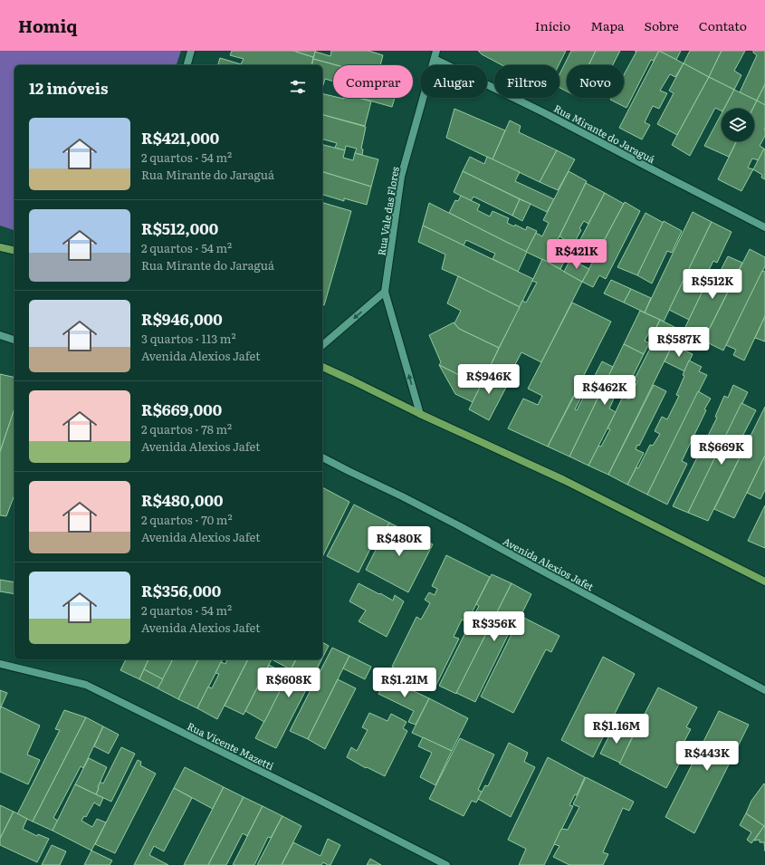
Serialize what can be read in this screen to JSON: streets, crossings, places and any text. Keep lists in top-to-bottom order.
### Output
{
  "streets": {
    "street": [
      "Rua Mirante do Jaraguá",
      "Rua Vale das Flores",
      "Avenida Alexios Jafet",
      "Rua Vicente Mazetti"
    ]
  },
  "crossings": [
    ["Rua Mirante do Jaraguá", "Rua Vale das Flores"]
  ],
  "page": {
    "header": "Homiq",
    "nav": [
      "Início",
      "Mapa",
      "Sobre",
      "Contato"
    ],
    "chip": [
      "Comprar",
      "Alugar",
      "Filtros",
      "Novo"
    ],
    "heading": "12 imóveis",
    "list": [
      {
        "name": "R$421,000",
        "note": "2 quartos · 54 m² · Rua Mirante do Jaraguá"
      },
      {
        "name": "R$512,000",
        "note": "2 quartos · 54 m² · Rua Mirante do Jaraguá"
      },
      {
        "name": "R$946,000",
        "note": "3 quartos · 113 m² · Avenida Alexios Jafet"
      },
      {
        "name": "R$669,000",
        "note": "2 quartos · 78 m² · Avenida Alexios Jafet"
      },
      {
        "name": "R$480,000",
        "note": "2 quartos · 70 m² · Avenida Alexios Jafet"
      },
      {
        "name": "R$356,000",
        "note": "2 quartos · 54 m² · Avenida Alexios Jafet"
      }
    ],
    "price": [
      "R$421K",
      "R$512K",
      "R$587K",
      "R$946K",
      "R$462K",
      "R$669K",
      "R$480K",
      "R$356K",
      "R$608K",
      "R$1.21M",
      "R$1.16M",
      "R$443K"
    ]
  }
}
